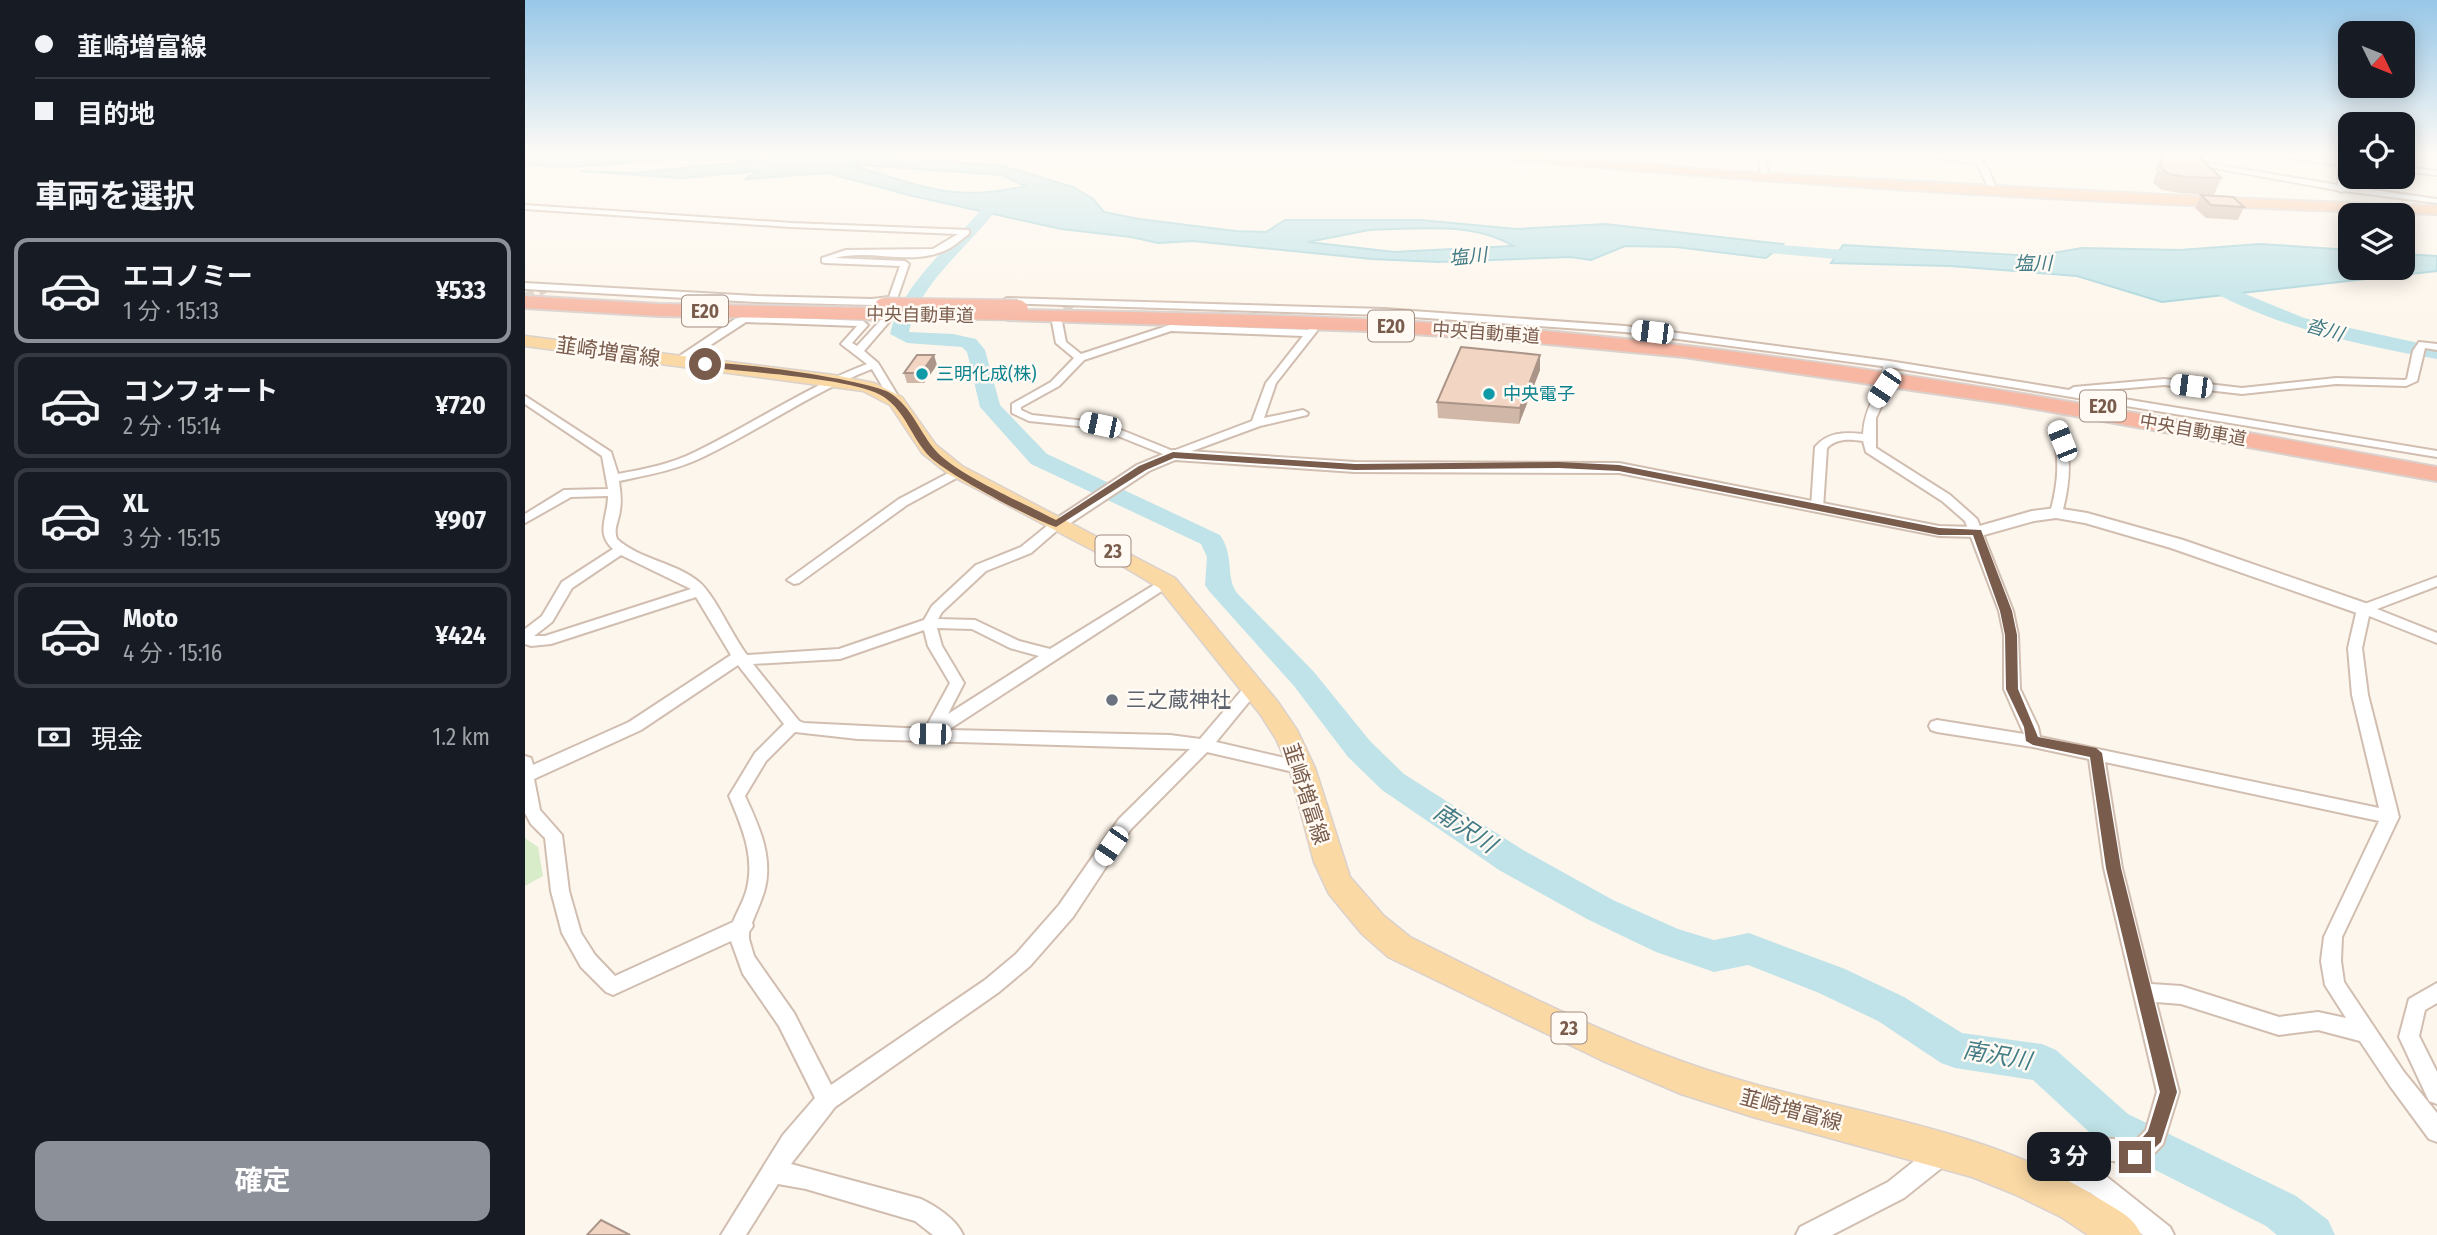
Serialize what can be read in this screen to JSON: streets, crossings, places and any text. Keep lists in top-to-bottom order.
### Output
{
  "streets": {
    "highway": ["E20", "中央自動車道"],
    "main road": ["韮崎増富線", "23"]
  },
  "water": ["塩川", "沓川", "南沢川"],
  "places": ["三明化成(株)", "中央電子", "三之蔵神社"],
  "north": "bottom right",
  "page": {
    "banner": ["韮崎増富線", "目的地"],
    "heading": "車両を選択",
    "list": [
      {
        "name": "エコノミー",
        "note": "1 分 · 15:13",
        "value": "¥533"
      },
      {
        "name": "コンフォート",
        "note": "2 分 · 15:14",
        "value": "¥720"
      },
      {
        "name": "XL",
        "note": "3 分 · 15:15",
        "value": "¥907"
      },
      {
        "name": "Moto",
        "note": "4 分 · 15:16",
        "value": "¥424"
      }
    ],
    "pay": ["現金", "1.2 km"],
    "buttons": "確定",
    "bubble": "3 分"
  }
}
